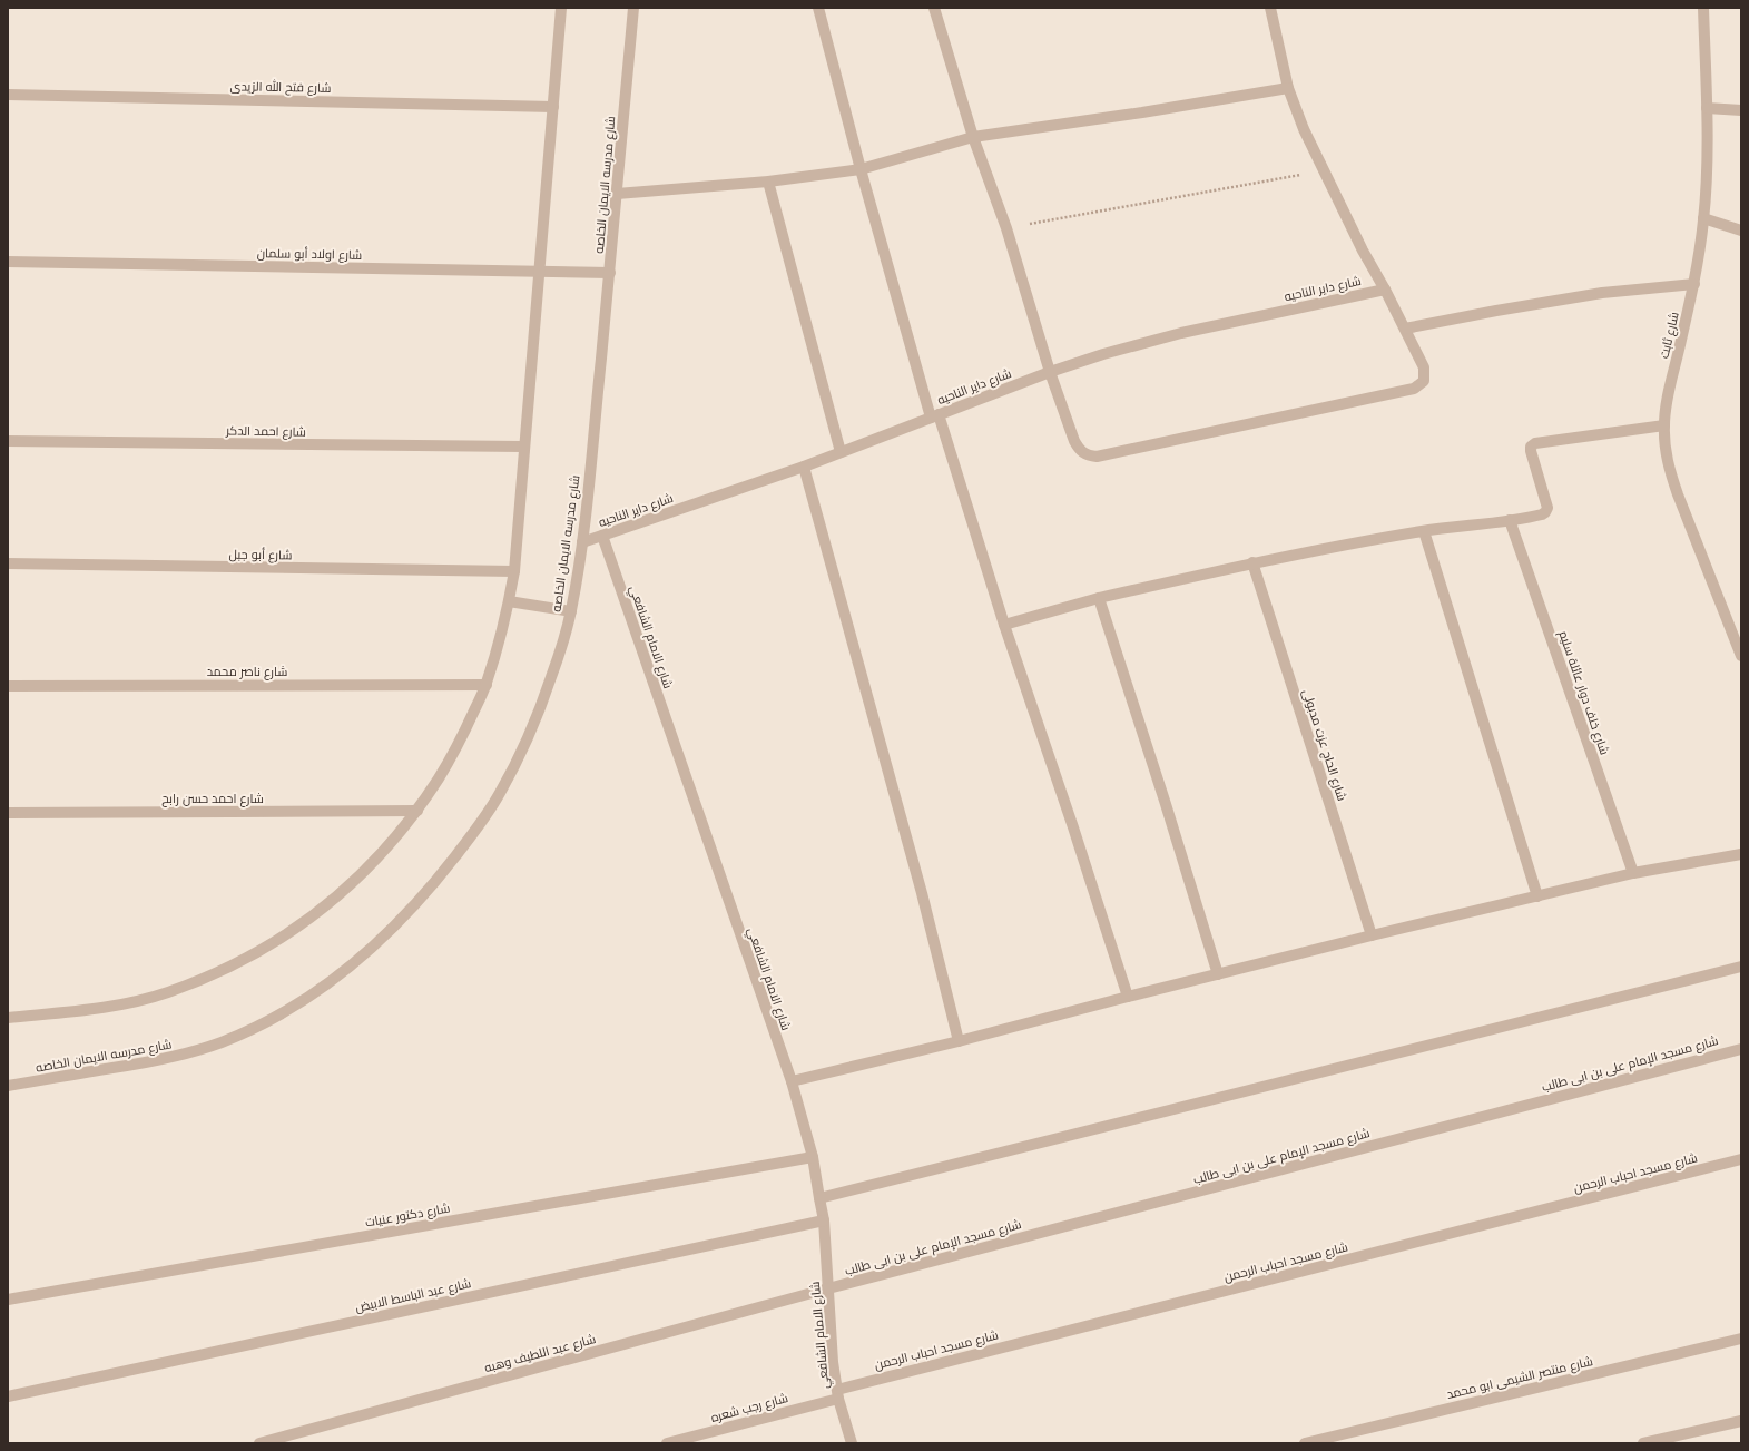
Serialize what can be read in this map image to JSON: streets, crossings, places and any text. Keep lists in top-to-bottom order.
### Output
{
  "streets": {
    "street": [
      "شارع فتح الله الزيدى",
      "شارع مدرسه الايمان الخاصه",
      "شارع اولاد أبو سلمان",
      "شارع داير الناحيه",
      "شارع ثابت",
      "شارع احمد الدكر",
      "شارع أبو جبل",
      "شارع الامام الشافعي",
      "شارع ناصر محمد",
      "شارع خلف دوار عائلة سليم",
      "شارع الحاج عزت مدبولى",
      "شارع احمد حسن رابح",
      "شارع مسجد الإمام على بن ابى طالب",
      "شارع مسجد احباب الرحمن",
      "شارع دكتور عنيات",
      "شارع عبد الباسط الابيض",
      "شارع عبد اللطيف وهبه",
      "شارع منتصر الشيمى ابو محمد",
      "شارع رجب شعره"
    ]
  },
  "crossings": [
    ["شارع مدرسه الايمان الخاصه", "شارع اولاد أبو سلمان"],
    ["شارع مدرسه الايمان الخاصه", "شارع داير الناحيه"],
    ["شارع داير الناحيه", "شارع الامام الشافعي"],
    ["شارع الامام الشافعي", "شارع مسجد الإمام على بن ابى طالب"],
    ["شارع الامام الشافعي", "شارع مسجد احباب الرحمن"],
    ["شارع الامام الشافعي", "شارع دكتور عنيات"],
    ["شارع الامام الشافعي", "شارع عبد الباسط الابيض"],
    ["شارع الامام الشافعي", "شارع عبد اللطيف وهبه"],
    ["شارع الامام الشافعي", "شارع رجب شعره"],
    ["شارع مسجد الإمام على بن ابى طالب", "شارع عبد اللطيف وهبه"],
    ["شارع مسجد احباب الرحمن", "شارع رجب شعره"]
  ]
}
